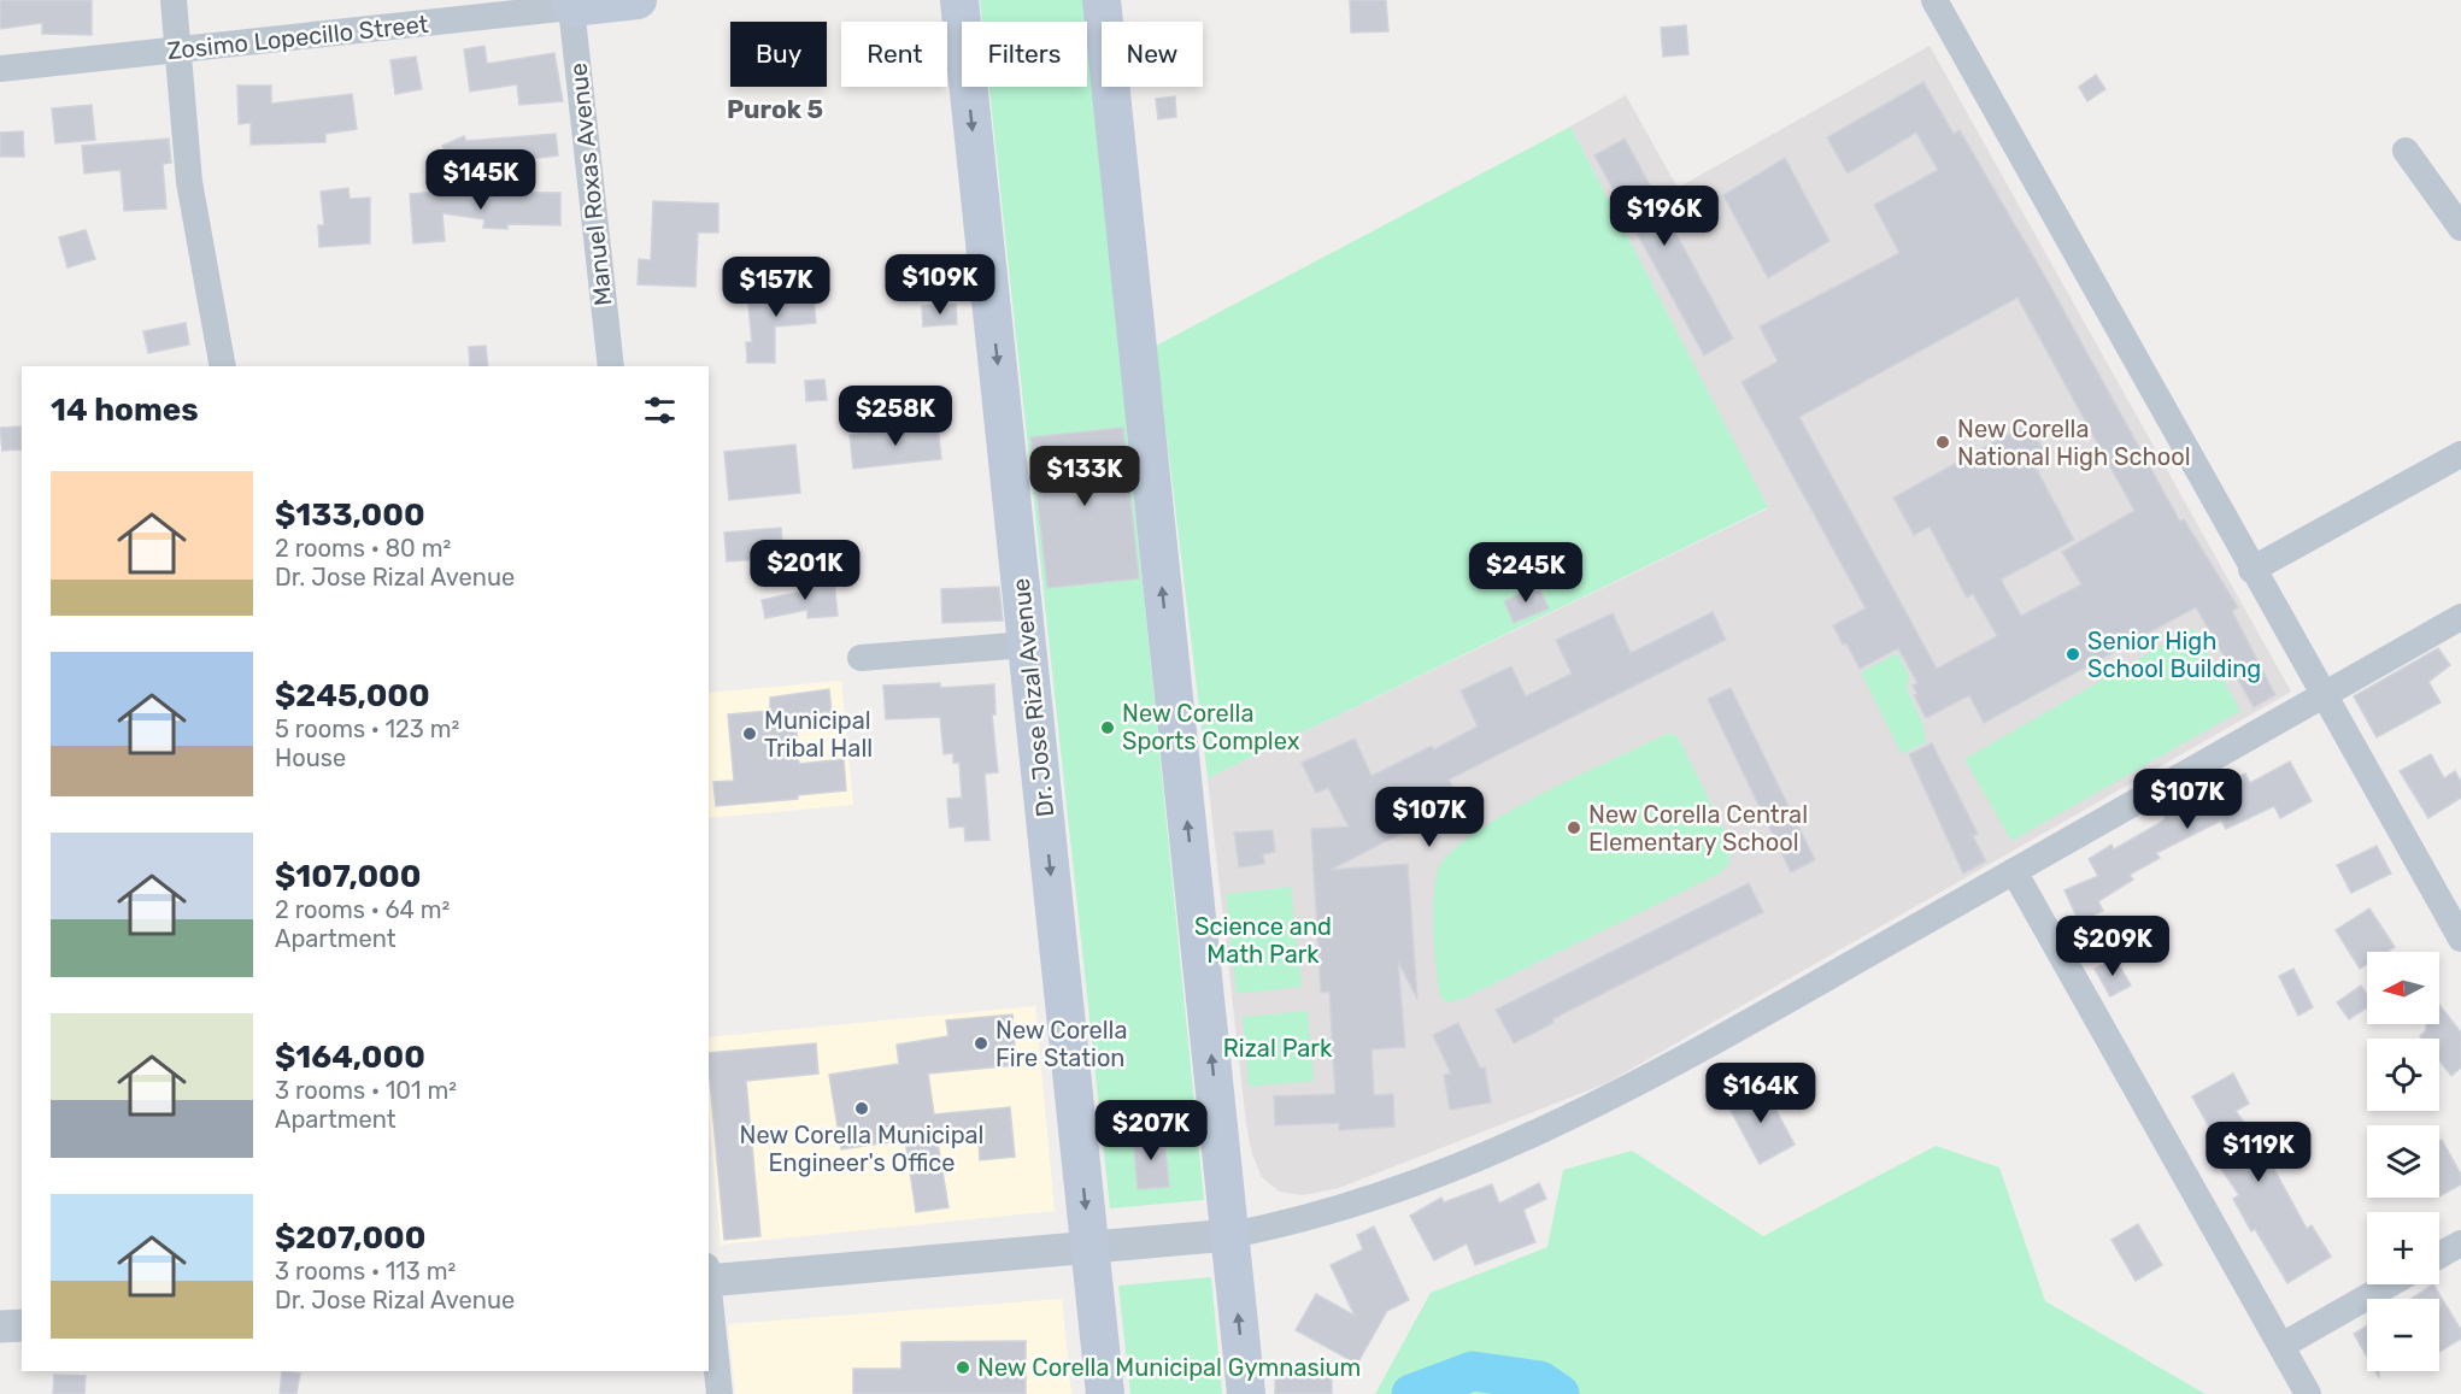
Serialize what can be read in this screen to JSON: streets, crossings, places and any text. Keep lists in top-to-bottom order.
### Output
{
  "streets": {
    "main road": ["Zosimo Lopecillo Street", "Dr. Jose Rizal Avenue"],
    "street": ["Manuel Roxas Avenue"]
  },
  "crossings": [
    ["Zosimo Lopecillo Street", "Manuel Roxas Avenue"]
  ],
  "districts": ["Purok 5"],
  "parks": ["Science and Math Park", "Rizal Park"],
  "places": [
    "New Corella National High School",
    "Senior High School Building",
    "New Corella Sports Complex",
    "Municipal Tribal Hall",
    "New Corella Central Elementary School",
    "New Corella Fire Station",
    "New Corella Municipal Engineer's Office",
    "New Corella Municipal Gymnasium"
  ],
  "north": "left",
  "page": {
    "chip": [
      "Buy",
      "Rent",
      "Filters",
      "New"
    ],
    "price": [
      "$145K",
      "$196K",
      "$109K",
      "$157K",
      "$258K",
      "$133K",
      "$201K",
      "$245K",
      "$107K",
      "$107K",
      "$209K",
      "$164K",
      "$207K",
      "$119K"
    ],
    "heading": "14 homes",
    "list": [
      {
        "name": "$133,000",
        "note": "2 rooms · 80 m² · Dr. Jose Rizal Avenue"
      },
      {
        "name": "$245,000",
        "note": "5 rooms · 123 m² · House"
      },
      {
        "name": "$107,000",
        "note": "2 rooms · 64 m² · Apartment"
      },
      {
        "name": "$164,000",
        "note": "3 rooms · 101 m² · Apartment"
      },
      {
        "name": "$207,000",
        "note": "3 rooms · 113 m² · Dr. Jose Rizal Avenue"
      }
    ],
    "map_buttons": ["+", "−"]
  }
}
